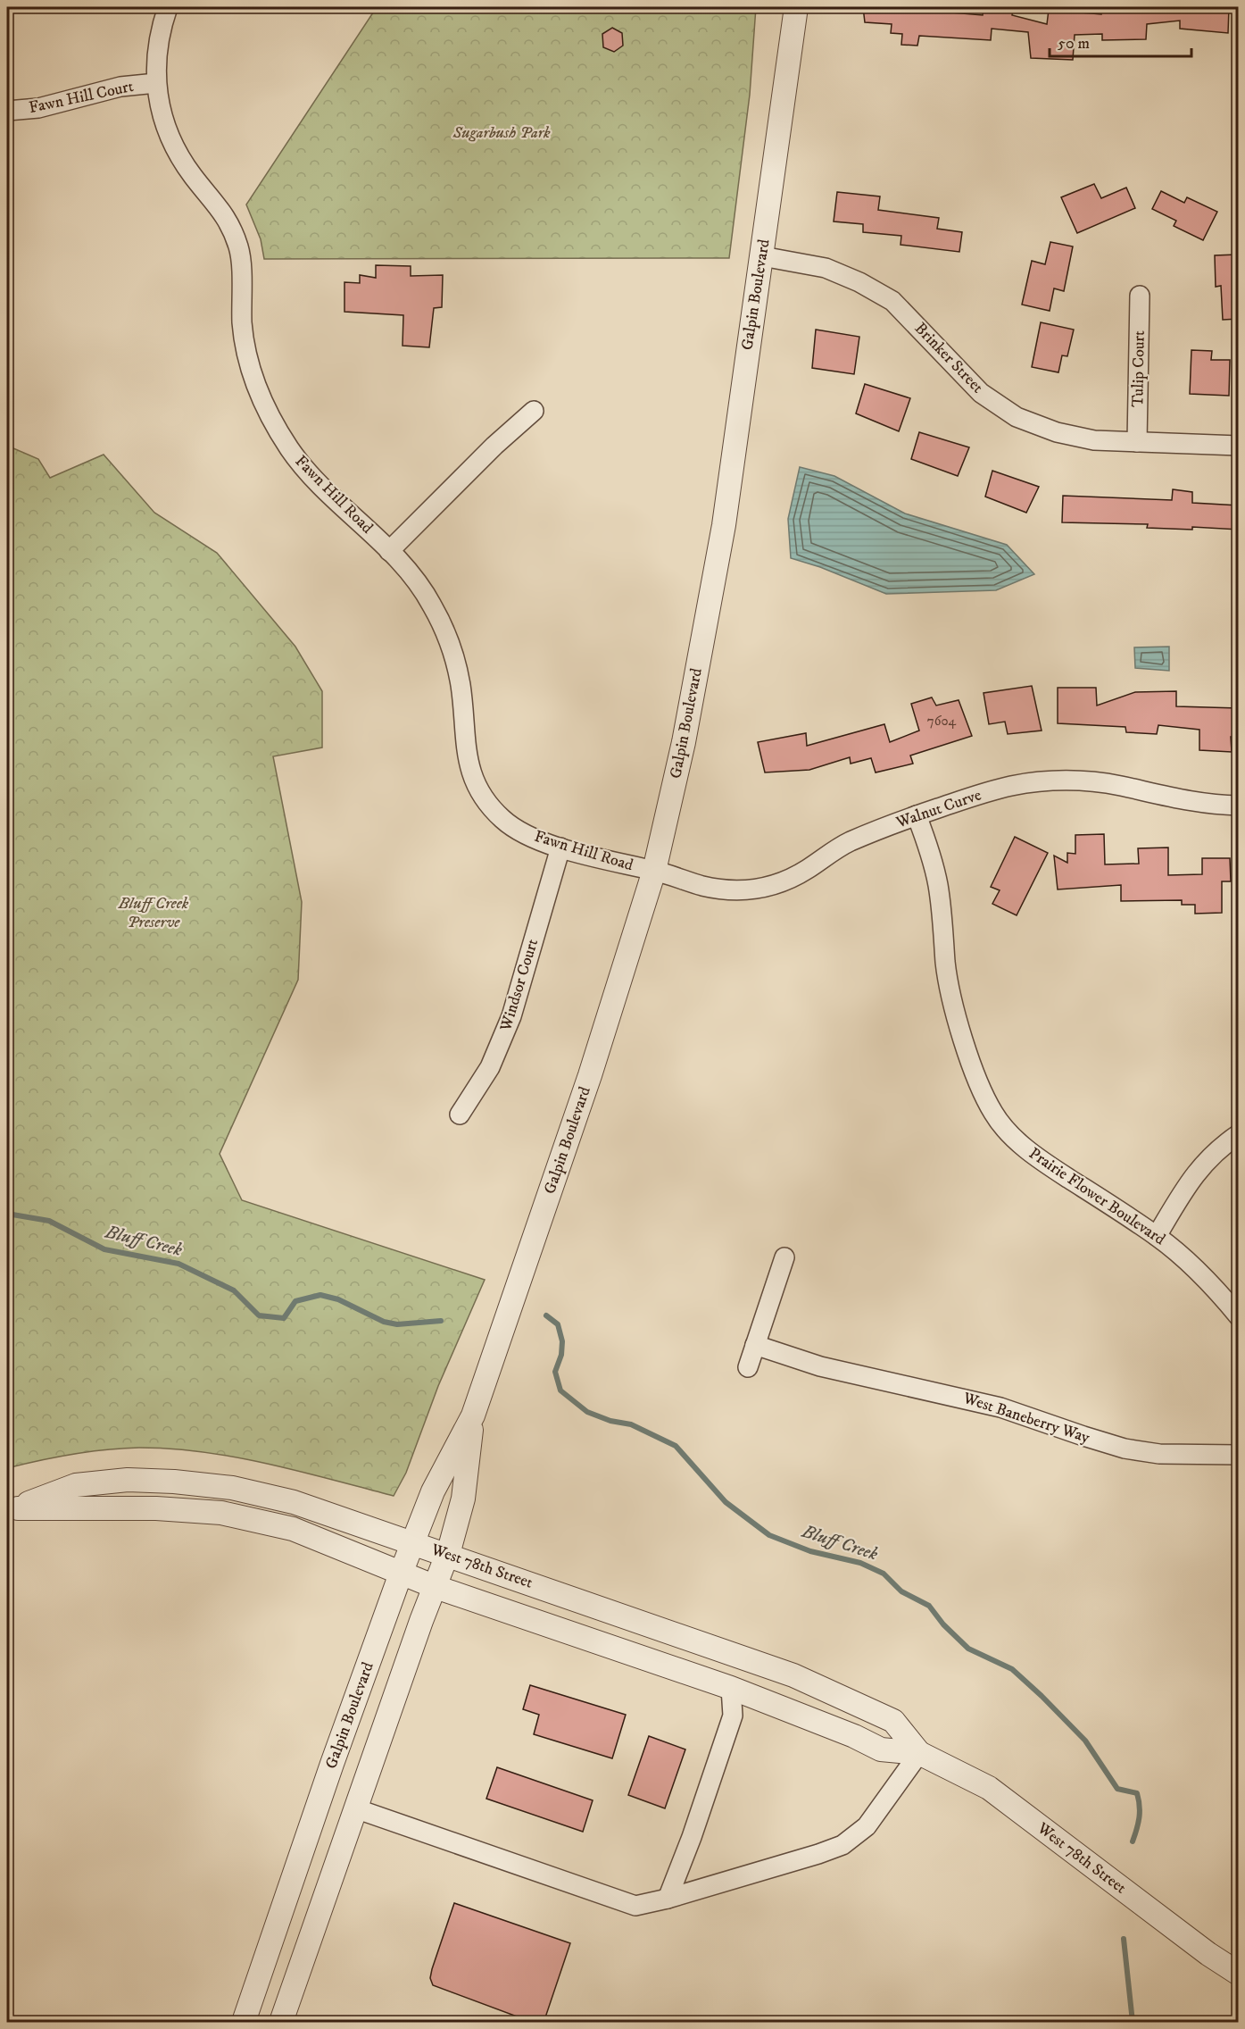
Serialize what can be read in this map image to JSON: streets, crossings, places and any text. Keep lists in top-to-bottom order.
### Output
{
  "streets": {
    "street": [
      "Fawn Hill Court",
      "Galpin Boulevard",
      "Brinker Street",
      "Tulip Court",
      "Fawn Hill Road",
      "Walnut Curve",
      "Windsor Court",
      "Prairie Flower Boulevard",
      "West Baneberry Way",
      "West 78th Street"
    ]
  },
  "crossings": [
    ["Fawn Hill Court", "Fawn Hill Road"],
    ["Galpin Boulevard", "Brinker Street"],
    ["Galpin Boulevard", "Fawn Hill Road"],
    ["Galpin Boulevard", "Walnut Curve"],
    ["Galpin Boulevard", "West 78th Street"],
    ["Brinker Street", "Tulip Court"],
    ["Fawn Hill Road", "Walnut Curve"],
    ["Fawn Hill Road", "Windsor Court"],
    ["Walnut Curve", "Prairie Flower Boulevard"]
  ],
  "water": ["Bluff Creek"],
  "parks": ["Sugarbush Park", "Bluff Creek Preserve"],
  "house_numbers": ["7604"],
  "scale_bar": "50 m"
}
